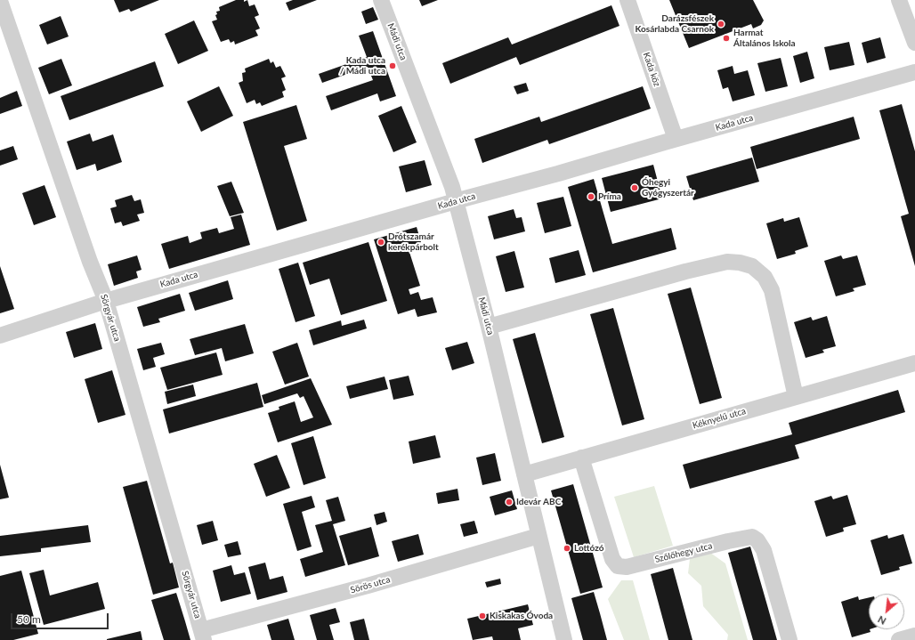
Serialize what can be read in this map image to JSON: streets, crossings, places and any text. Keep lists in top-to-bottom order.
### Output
{
  "streets": {
    "street": [
      "Mádi utca",
      "Kada köz",
      "Kada utca",
      "Sörgyár utca",
      "Kéknyelű utca",
      "Szőlőhegy utca",
      "Sörös utca"
    ]
  },
  "crossings": [
    ["Mádi utca", "Kada utca"],
    ["Mádi utca", "Kéknyelű utca"],
    ["Mádi utca", "Sörös utca"],
    ["Kada köz", "Kada utca"],
    ["Kada utca", "Sörgyár utca"],
    ["Sörgyár utca", "Sörös utca"],
    ["Kéknyelű utca", "Szőlőhegy utca"]
  ],
  "places": [
    "Darázsfészek Kosárlabda Csarnok",
    "Harmat Általános Iskola",
    "Kada utca / Mádi utca",
    "Óhegyi Gyógyszertár",
    "Príma",
    "Drótszamár kerékpárbolt",
    "Idevár ABC",
    "Lottózó",
    "Kiskakas Óvoda"
  ],
  "scale_bar": "50 m",
  "north": "bottom left"
}
